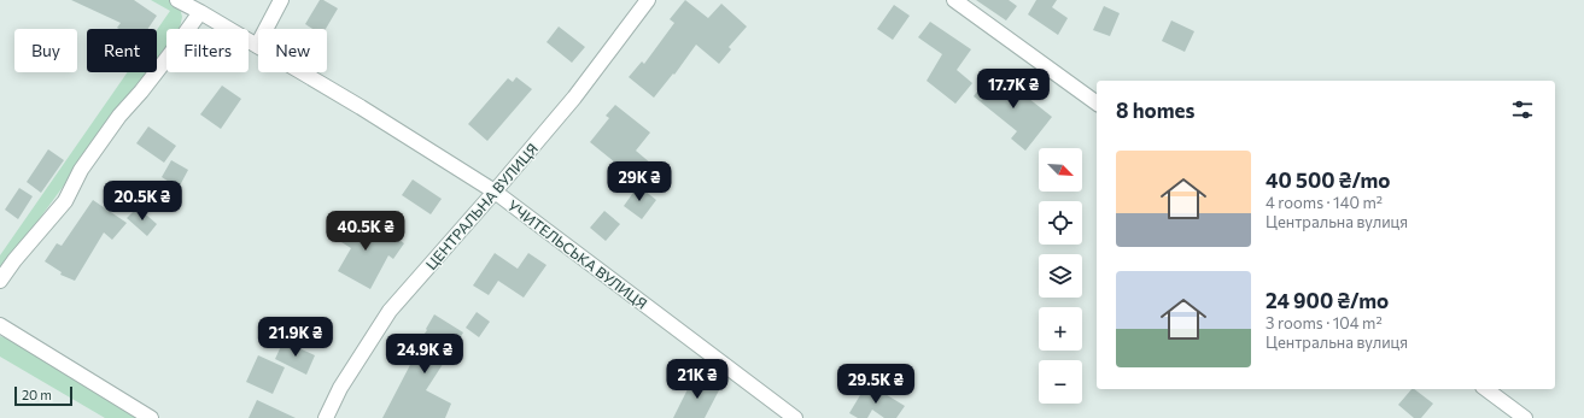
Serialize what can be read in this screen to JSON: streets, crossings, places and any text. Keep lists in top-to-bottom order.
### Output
{
  "streets": {
    "street": ["ЦЕНТРАЛЬНА ВУЛИЦЯ", "УЧИТЕЛЬСЬКА ВУЛИЦЯ"]
  },
  "crossings": [
    ["ЦЕНТРАЛЬНА ВУЛИЦЯ", "УЧИТЕЛЬСЬКА ВУЛИЦЯ"]
  ],
  "scale_bar": "20 m",
  "north": "bottom right",
  "page": {
    "chip": [
      "Buy",
      "Rent",
      "Filters",
      "New"
    ],
    "price": [
      "17.7K ₴",
      "29K ₴",
      "20.5K ₴",
      "40.5K ₴",
      "21.9K ₴",
      "24.9K ₴",
      "21K ₴",
      "29.5K ₴"
    ],
    "heading": "8 homes",
    "list": [
      {
        "name": "40 500 ₴/mo",
        "note": "4 rooms · 140 m² · Центральна вулиця"
      },
      {
        "name": "24 900 ₴/mo",
        "note": "3 rooms · 104 m² · Центральна вулиця"
      }
    ],
    "map_buttons": ["+", "−"],
    "scale": "20 m"
  }
}
